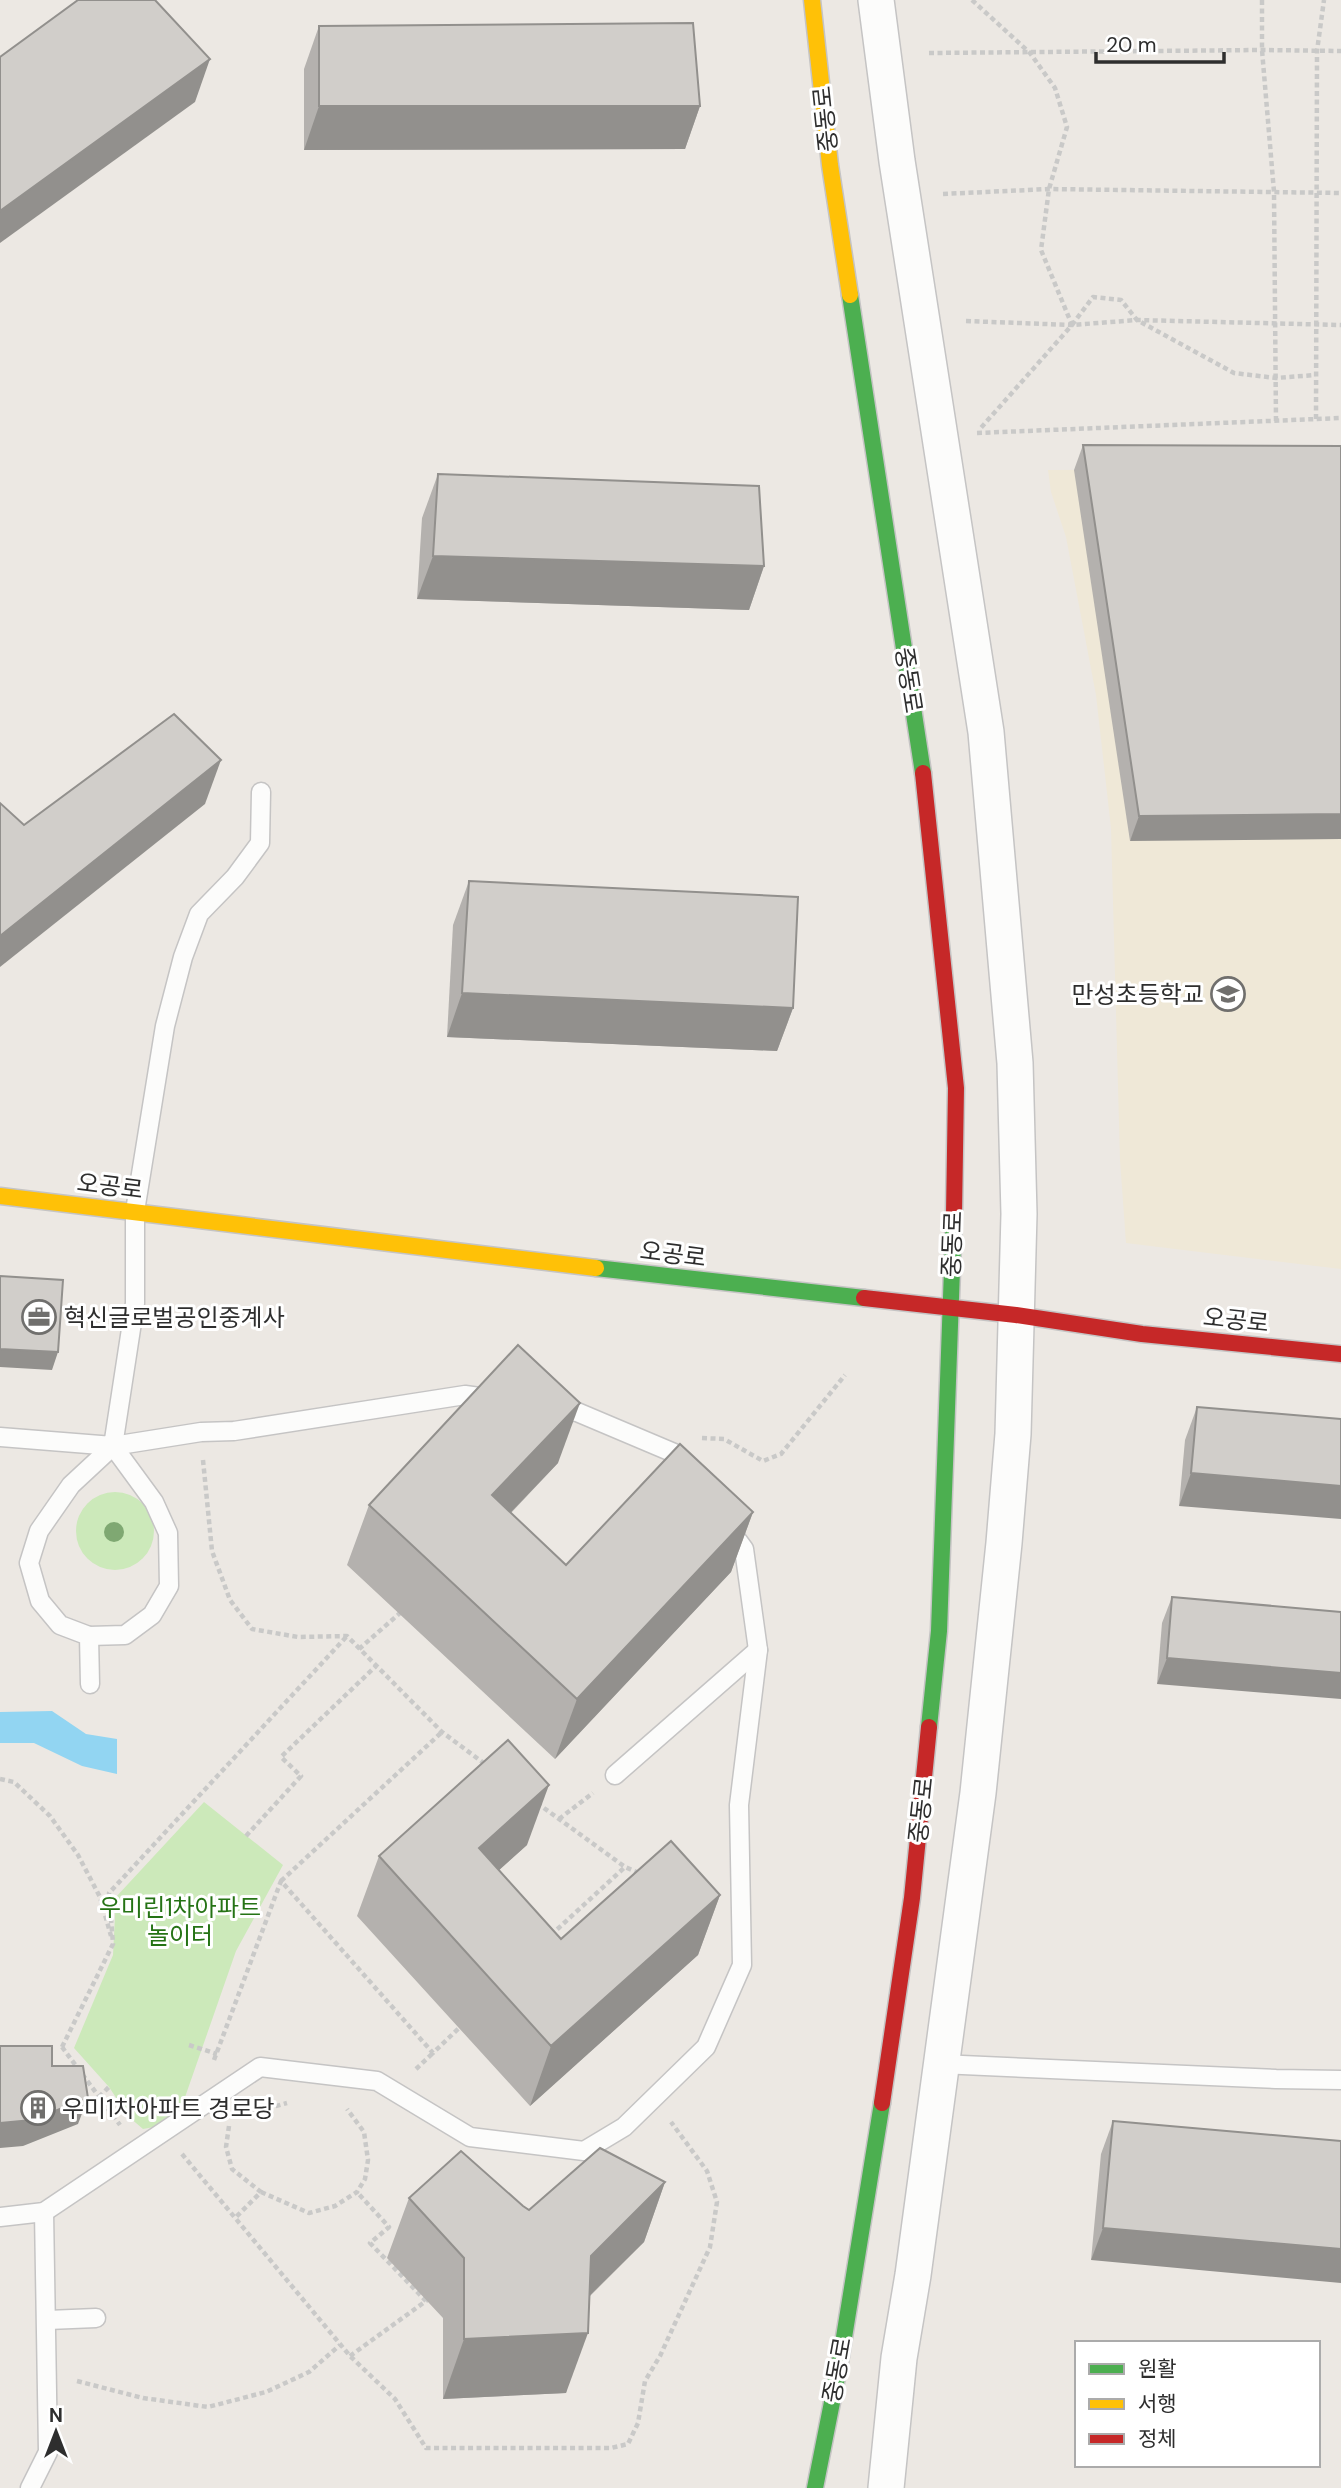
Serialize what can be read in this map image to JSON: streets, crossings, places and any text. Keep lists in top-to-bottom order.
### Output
{
  "streets": {
    "street": ["중동로", "오공로"]
  },
  "crossings": [
    ["중동로", "오공로"]
  ],
  "parks": ["우미린1차아파트 놀이터"],
  "places": {
    "school or university": ["만성초등학교"],
    "office": ["혁신글로벌공인중계사"],
    "building": ["우미1차아파트 경로당"]
  },
  "legend": ["원활", "서행", "정체"],
  "scale_bar": "20 m",
  "north": "top"
}
